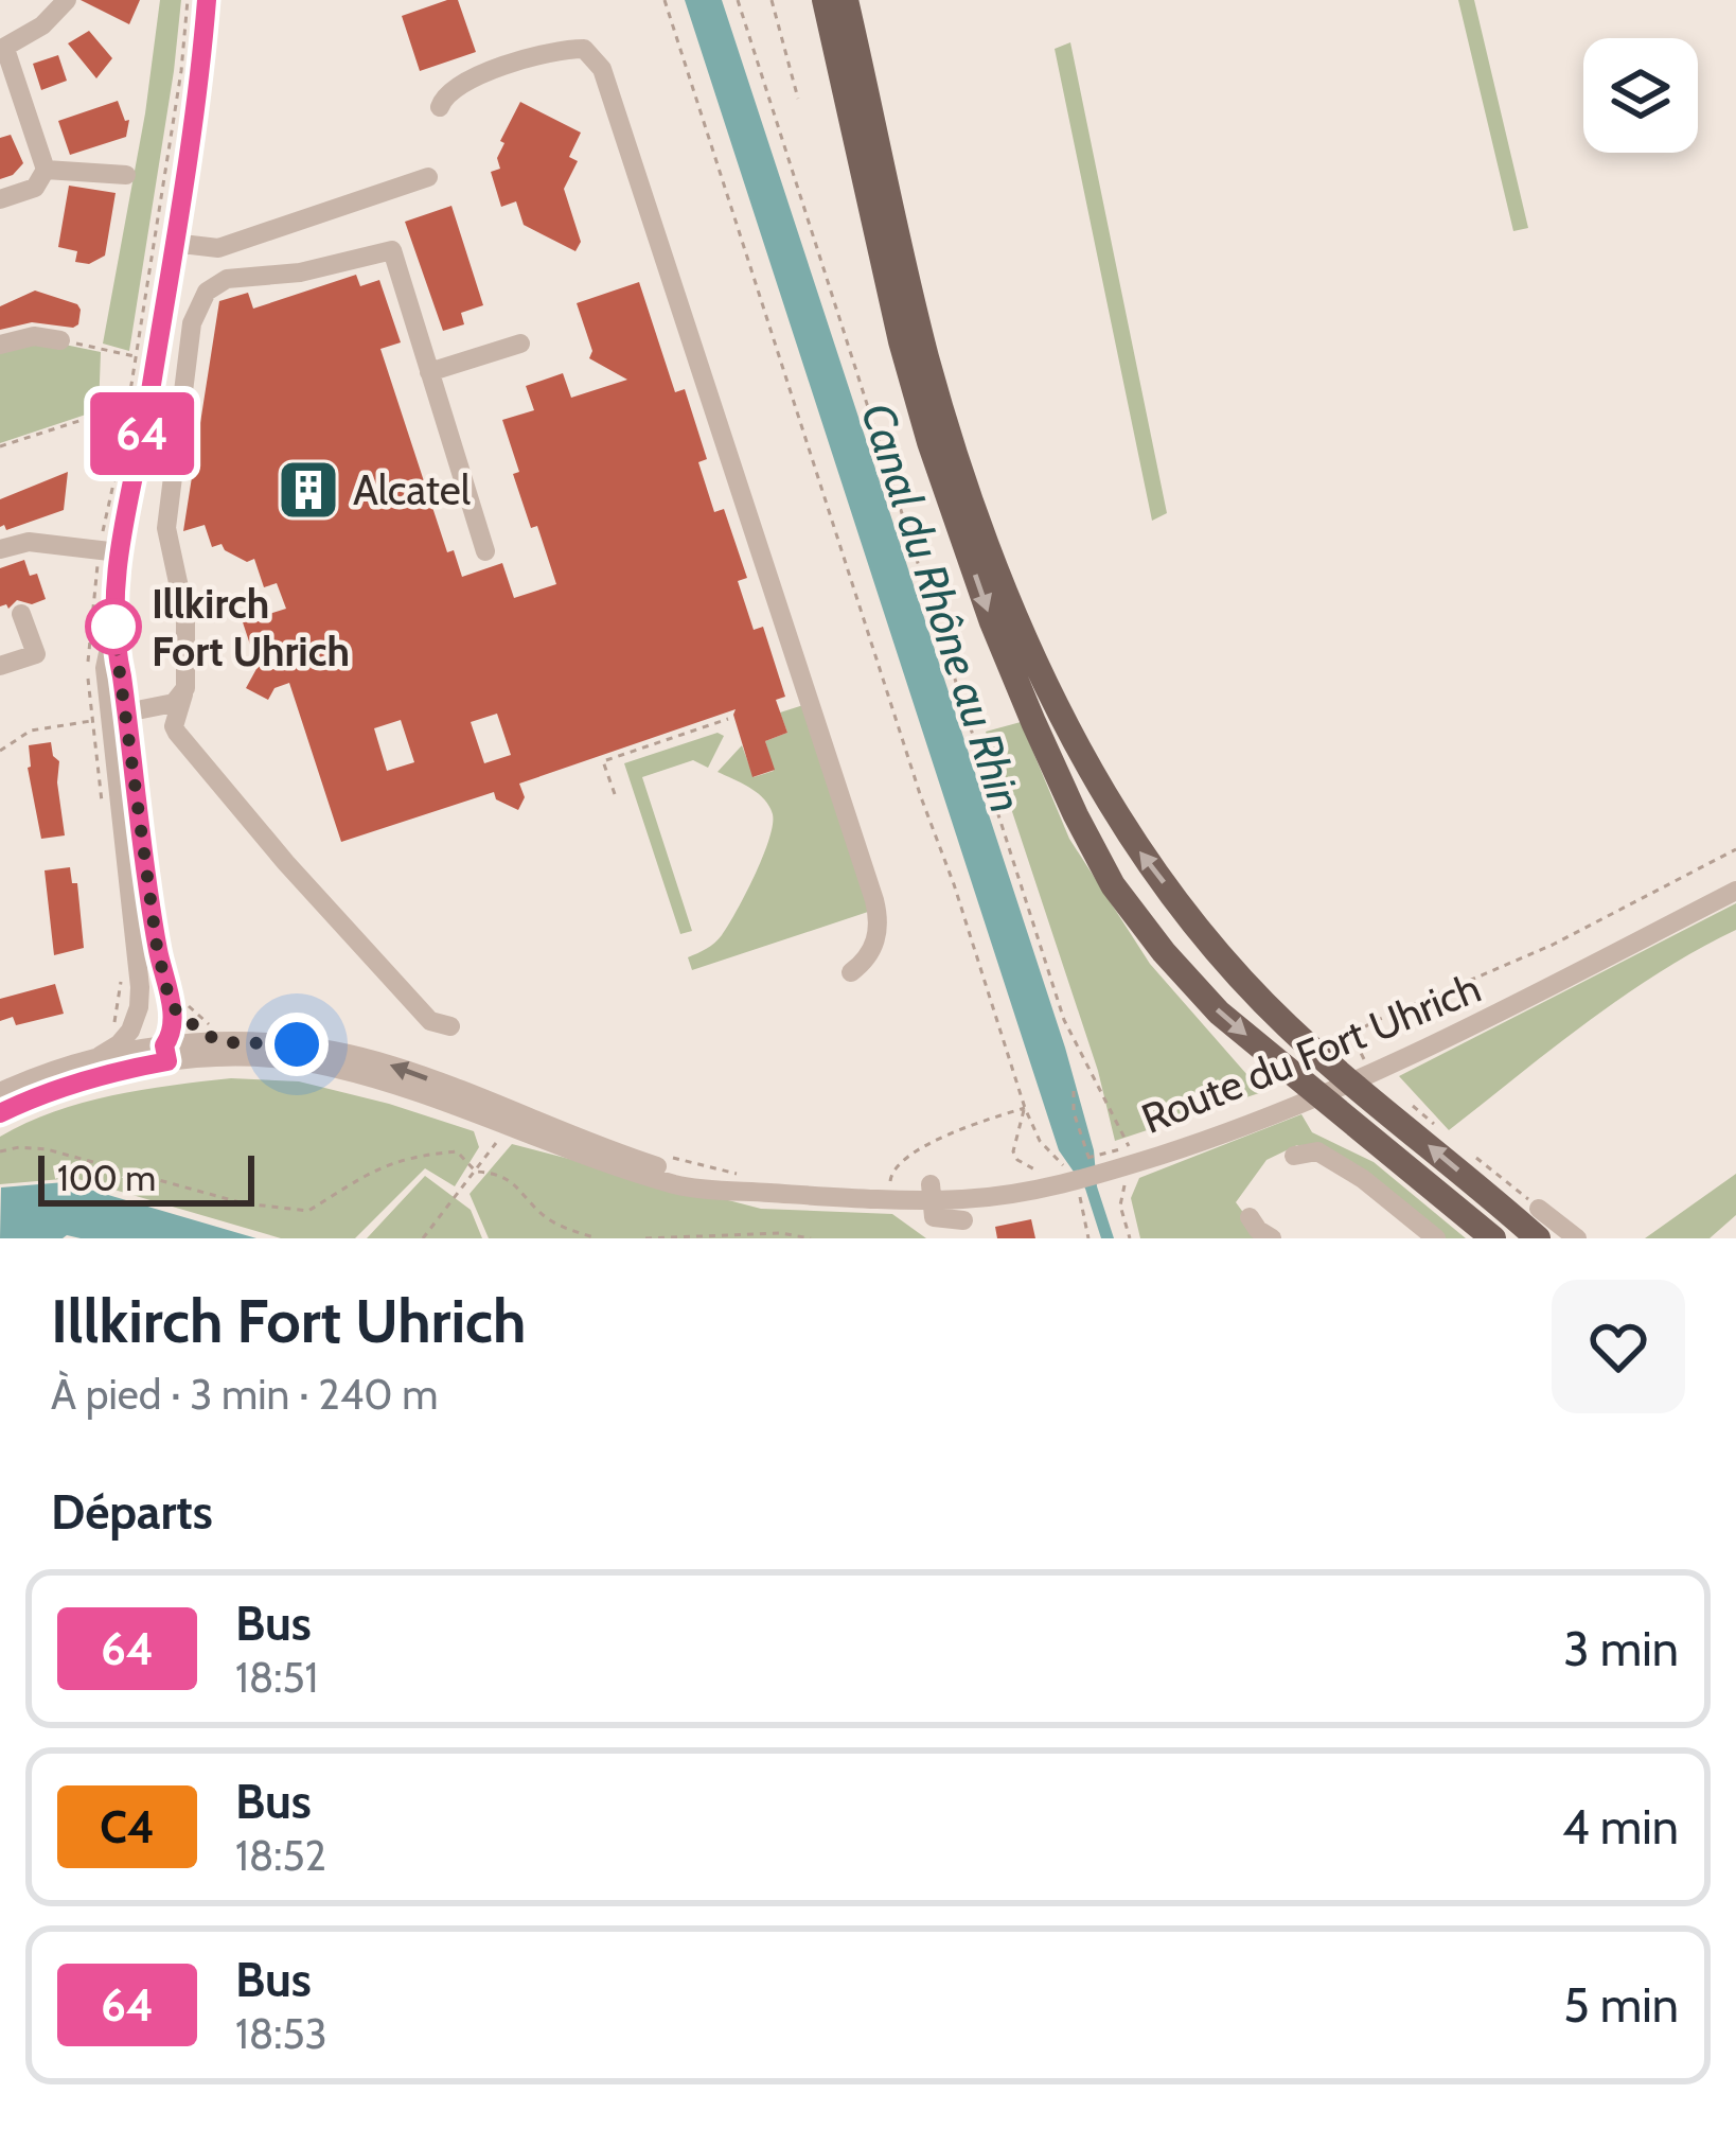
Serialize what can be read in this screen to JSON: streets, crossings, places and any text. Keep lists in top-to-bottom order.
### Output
{
  "streets": {
    "street": ["Route du Fort Uhrich"]
  },
  "water": ["Canal du Rhône au Rhin"],
  "places": {
    "building": ["Alcatel"],
    "other": ["Illkirch Fort Uhrich"]
  },
  "lines": ["bus line 64"],
  "scale_bar": "100 m",
  "page": {
    "on_map": "64",
    "scale": "100 m",
    "heading": [
      ["Illkirch Fort Uhrich", "À pied · 3 min · 240 m"],
      "Départs"
    ],
    "list": [
      {
        "mark": "64",
        "name": "Bus",
        "note": "18:51",
        "value": "3 min"
      },
      {
        "mark": "C4",
        "name": "Bus",
        "note": "18:52",
        "value": "4 min"
      },
      {
        "mark": "64",
        "name": "Bus",
        "note": "18:53",
        "value": "5 min"
      }
    ]
  }
}
